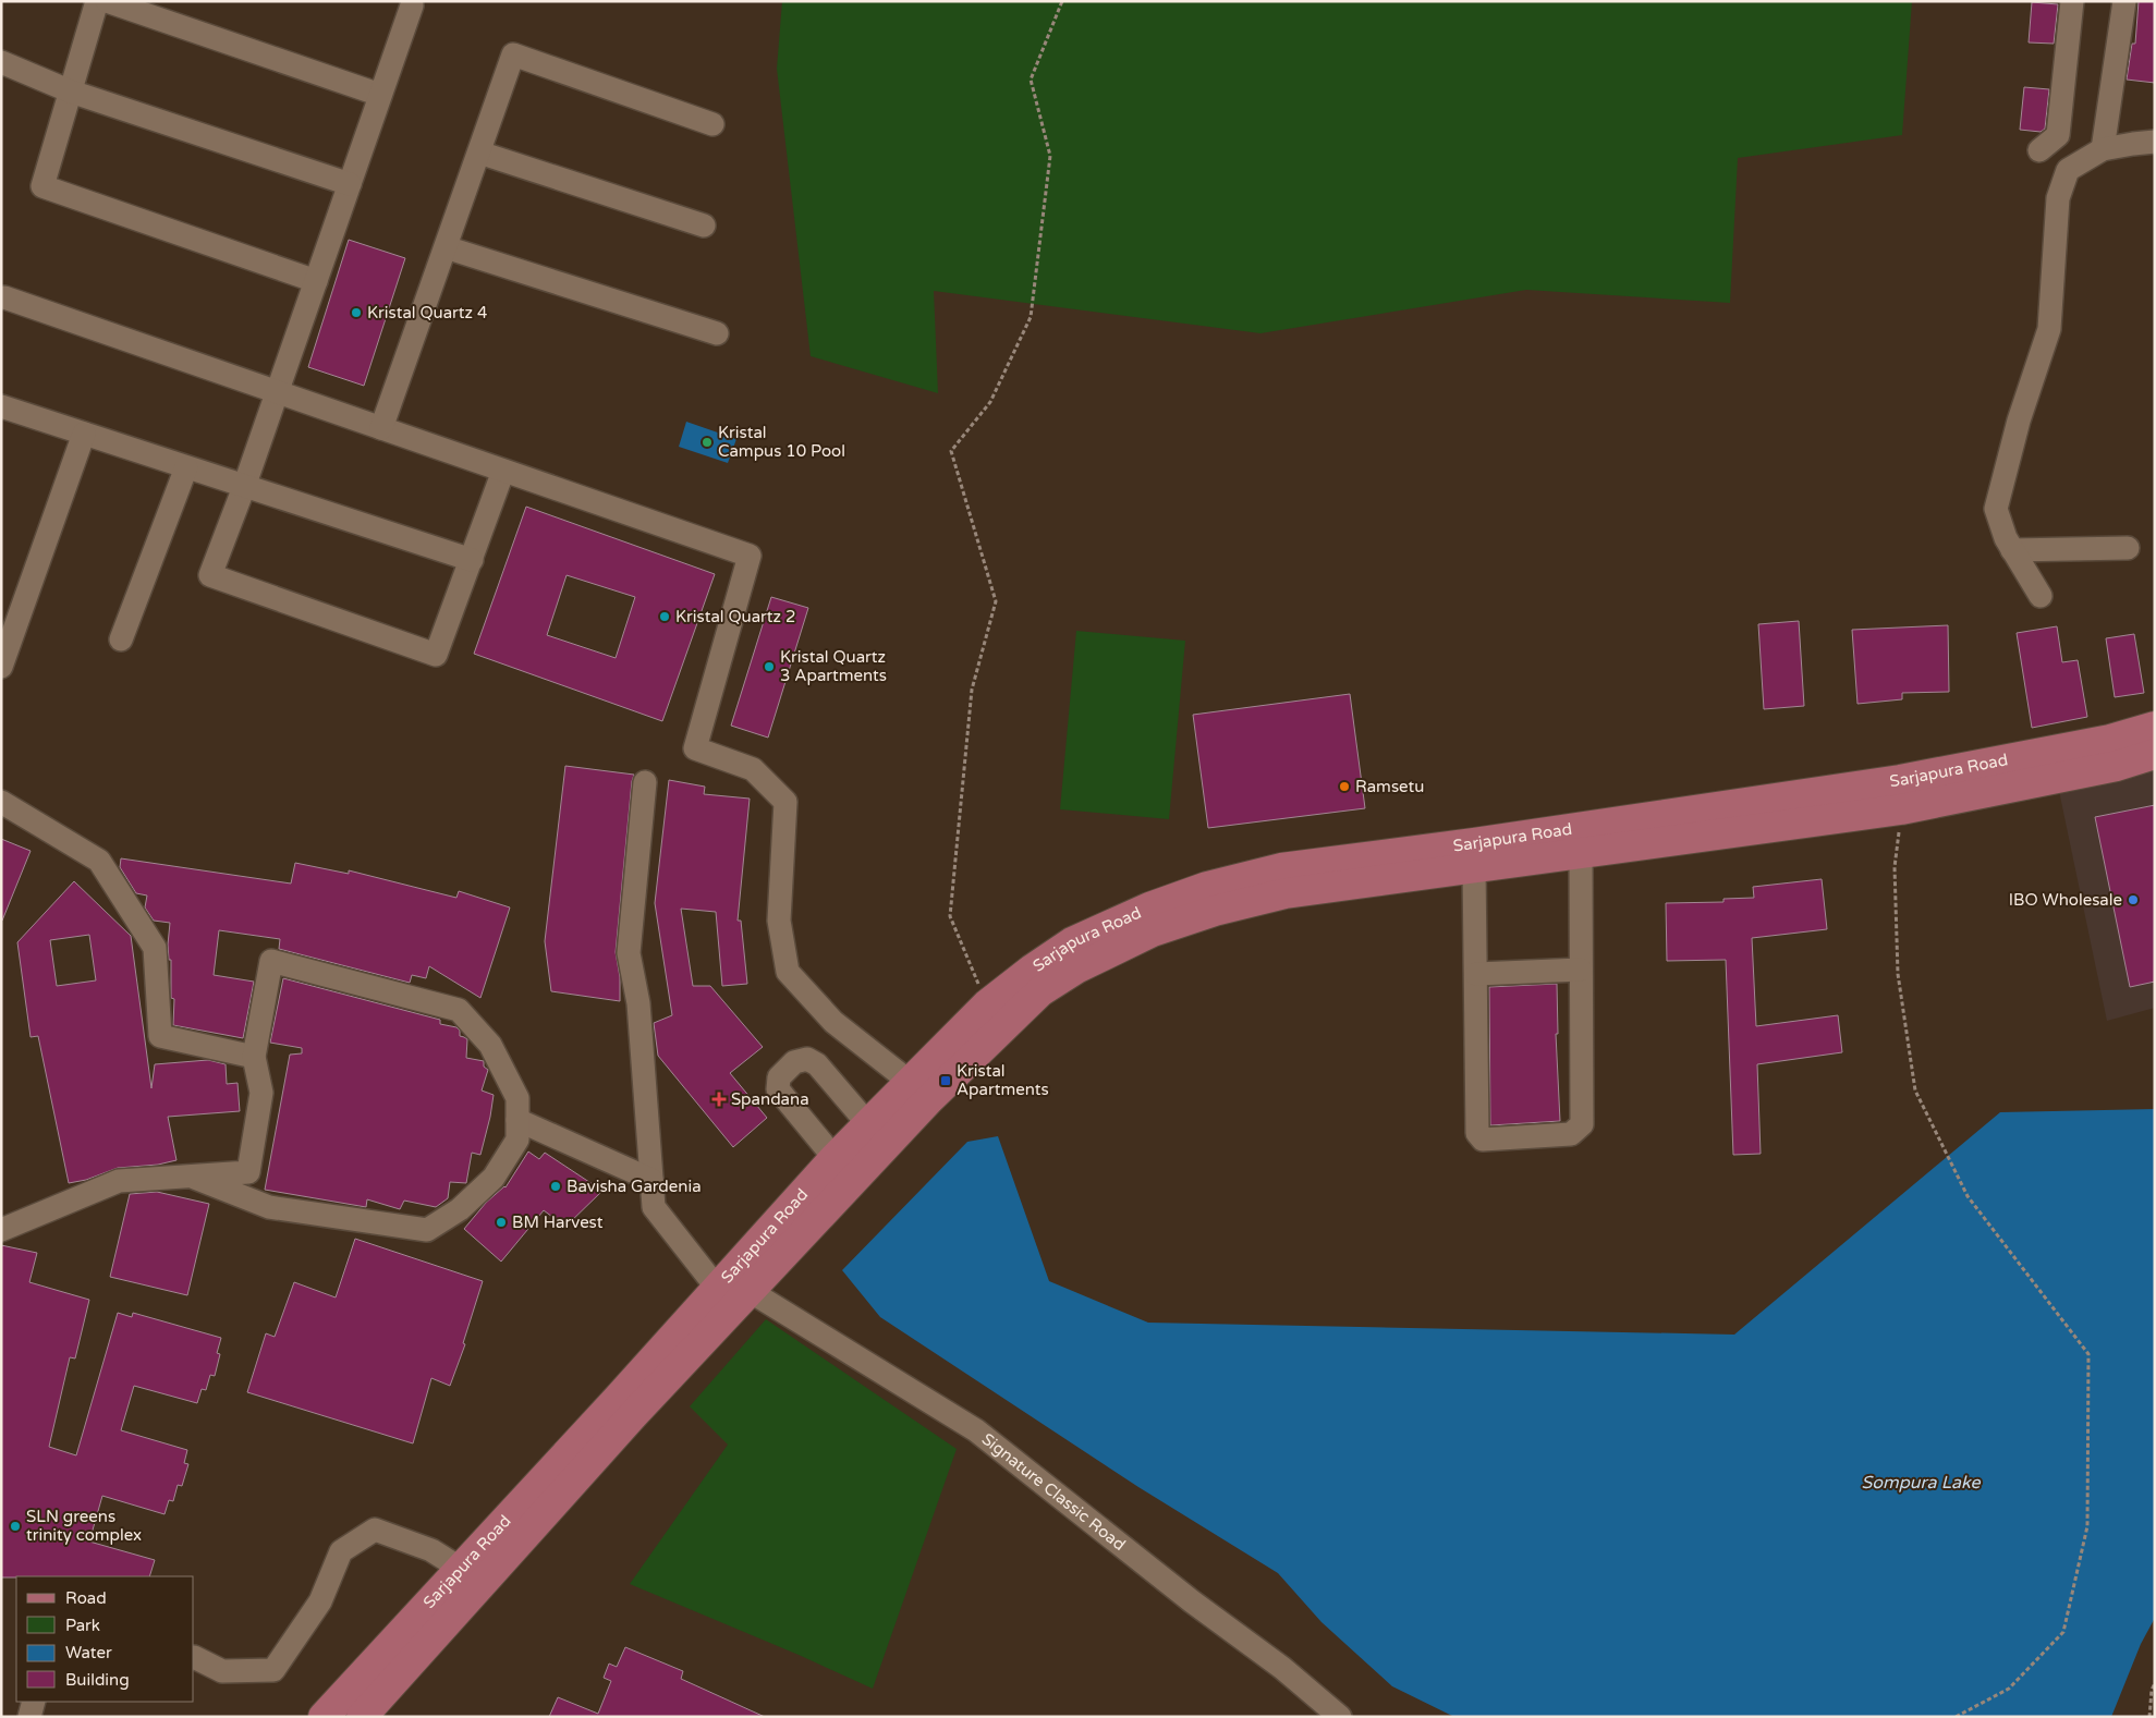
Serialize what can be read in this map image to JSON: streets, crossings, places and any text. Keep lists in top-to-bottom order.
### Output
{
  "streets": {
    "main road": ["Sarjapura Road"],
    "street": ["Signature Classic Road"]
  },
  "crossings": [
    ["Sarjapura Road", "Signature Classic Road"]
  ],
  "water": ["Sompura Lake"],
  "places": {
    "other": [
      "Kristal Quartz 4",
      "Kristal Campus 10 Pool",
      "Kristal Quartz 2",
      "Kristal Quartz 3 Apartments",
      "Ramsetu",
      "IBO Wholesale",
      "Bavisha Gardenia",
      "BM Harvest",
      "SLN greens trinity complex"
    ],
    "transit": ["Kristal Apartments"],
    "health": ["Spandana"]
  },
  "legend": [
    "Road",
    "Park",
    "Water",
    "Building"
  ]
}
